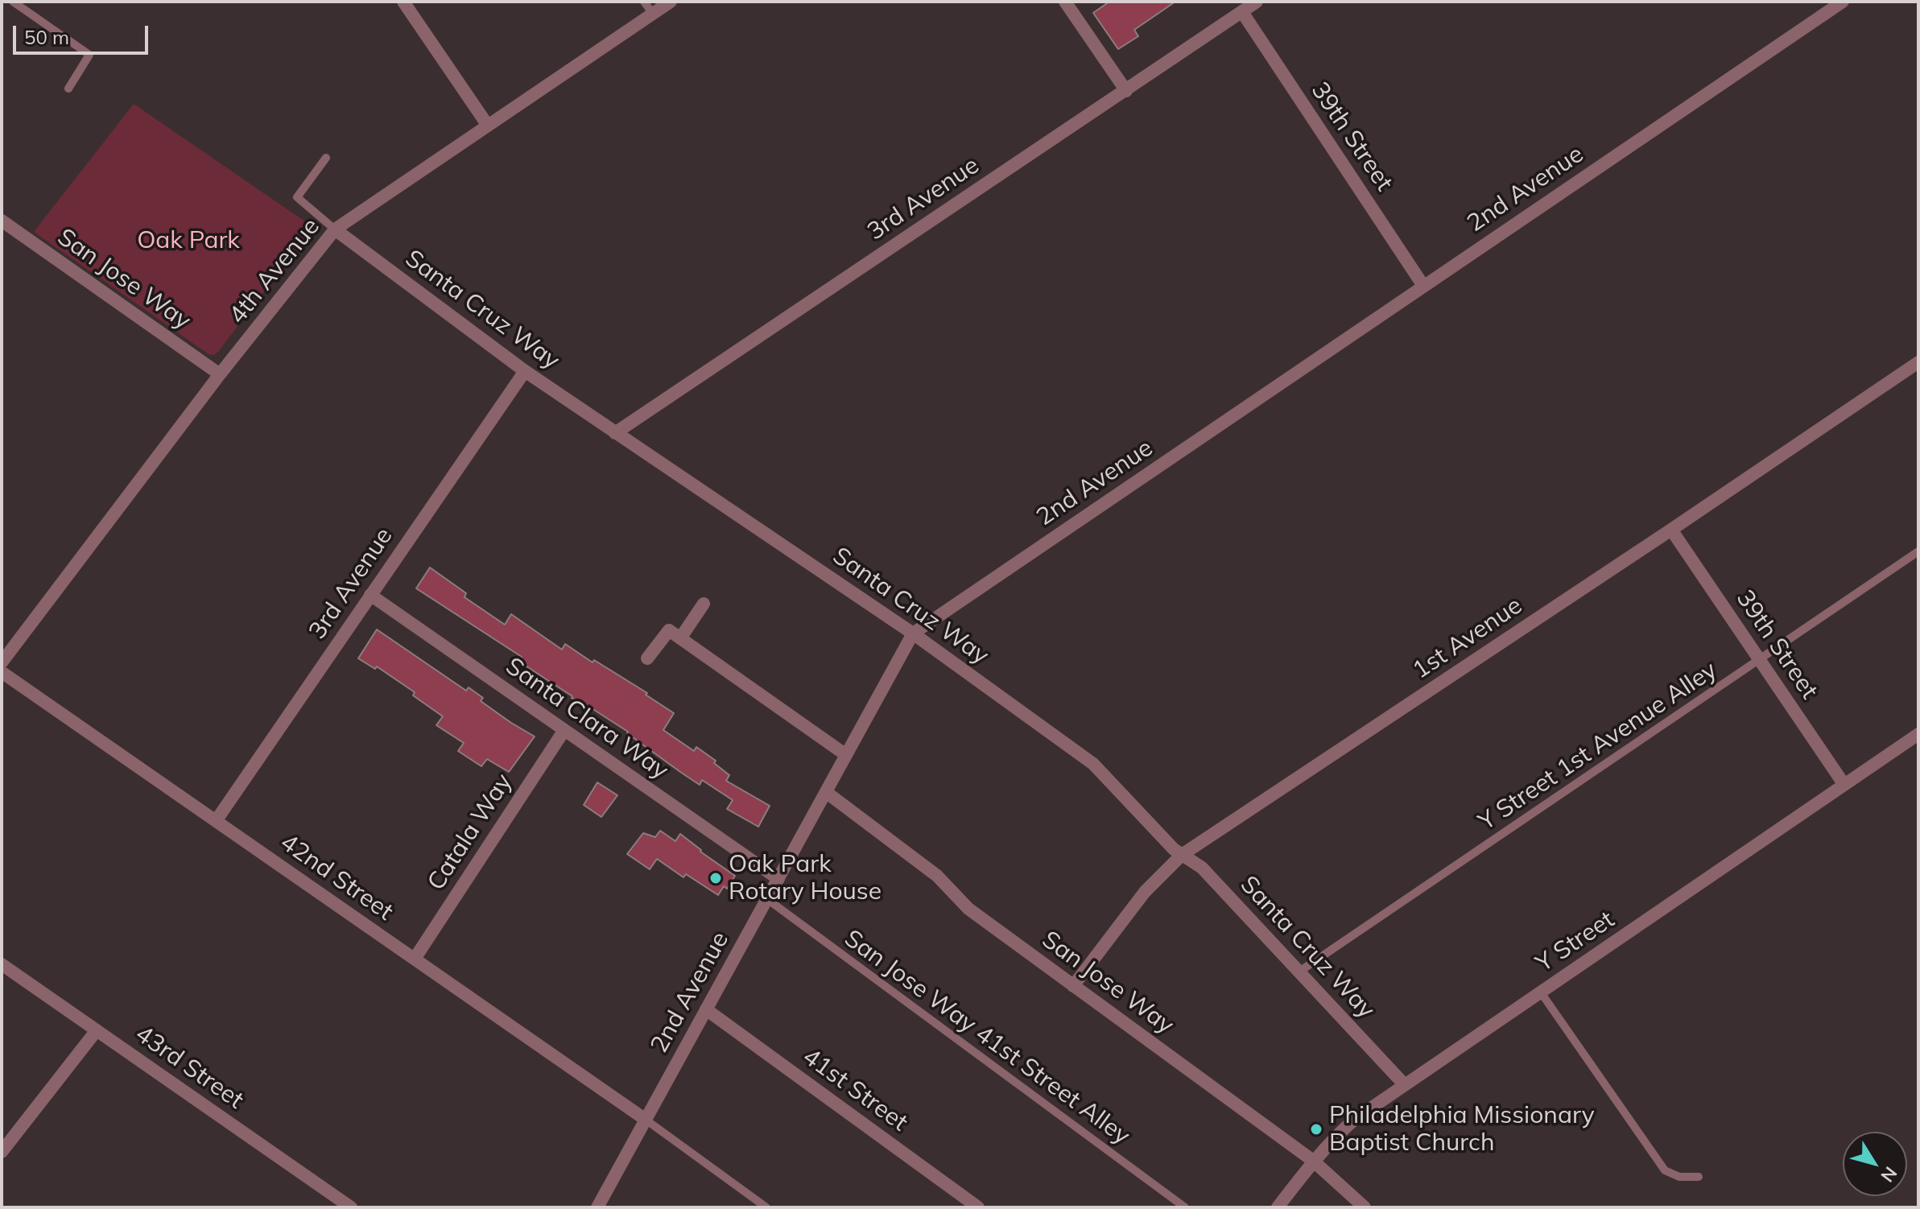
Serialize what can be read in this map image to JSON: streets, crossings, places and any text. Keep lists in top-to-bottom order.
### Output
{
  "streets": {
    "street": [
      "39th Street",
      "2nd Avenue",
      "3rd Avenue",
      "4th Avenue",
      "San Jose Way",
      "Santa Cruz Way",
      "1st Avenue",
      "Santa Clara Way",
      "Catala Way",
      "42nd Street",
      "Y Street",
      "43rd Street",
      "41st Street"
    ],
    "lane": ["Y Street 1st Avenue Alley", "San Jose Way 41st Street Alley"]
  },
  "crossings": [
    ["39th Street", "2nd Avenue"],
    ["39th Street", "3rd Avenue"],
    ["39th Street", "1st Avenue"],
    ["39th Street", "Y Street 1st Avenue Alley"],
    ["39th Street", "Y Street"],
    ["2nd Avenue", "San Jose Way"],
    ["2nd Avenue", "Santa Cruz Way"],
    ["2nd Avenue", "Santa Clara Way"],
    ["2nd Avenue", "42nd Street"],
    ["2nd Avenue", "San Jose Way 41st Street Alley"],
    ["2nd Avenue", "41st Street"],
    ["3rd Avenue", "Santa Cruz Way"],
    ["3rd Avenue", "Santa Clara Way"],
    ["3rd Avenue", "42nd Street"],
    ["4th Avenue", "San Jose Way"],
    ["4th Avenue", "Santa Cruz Way"],
    ["San Jose Way", "1st Avenue"],
    ["San Jose Way", "Y Street"],
    ["Santa Cruz Way", "1st Avenue"],
    ["Santa Cruz Way", "Y Street 1st Avenue Alley"],
    ["Santa Cruz Way", "Y Street"],
    ["Santa Clara Way", "Catala Way"],
    ["Catala Way", "42nd Street"]
  ],
  "parks": ["Oak Park"],
  "places": ["Oak Park Rotary House", "Philadelphia Missionary Baptist Church"],
  "scale_bar": "50 m",
  "north": "bottom right"
}
